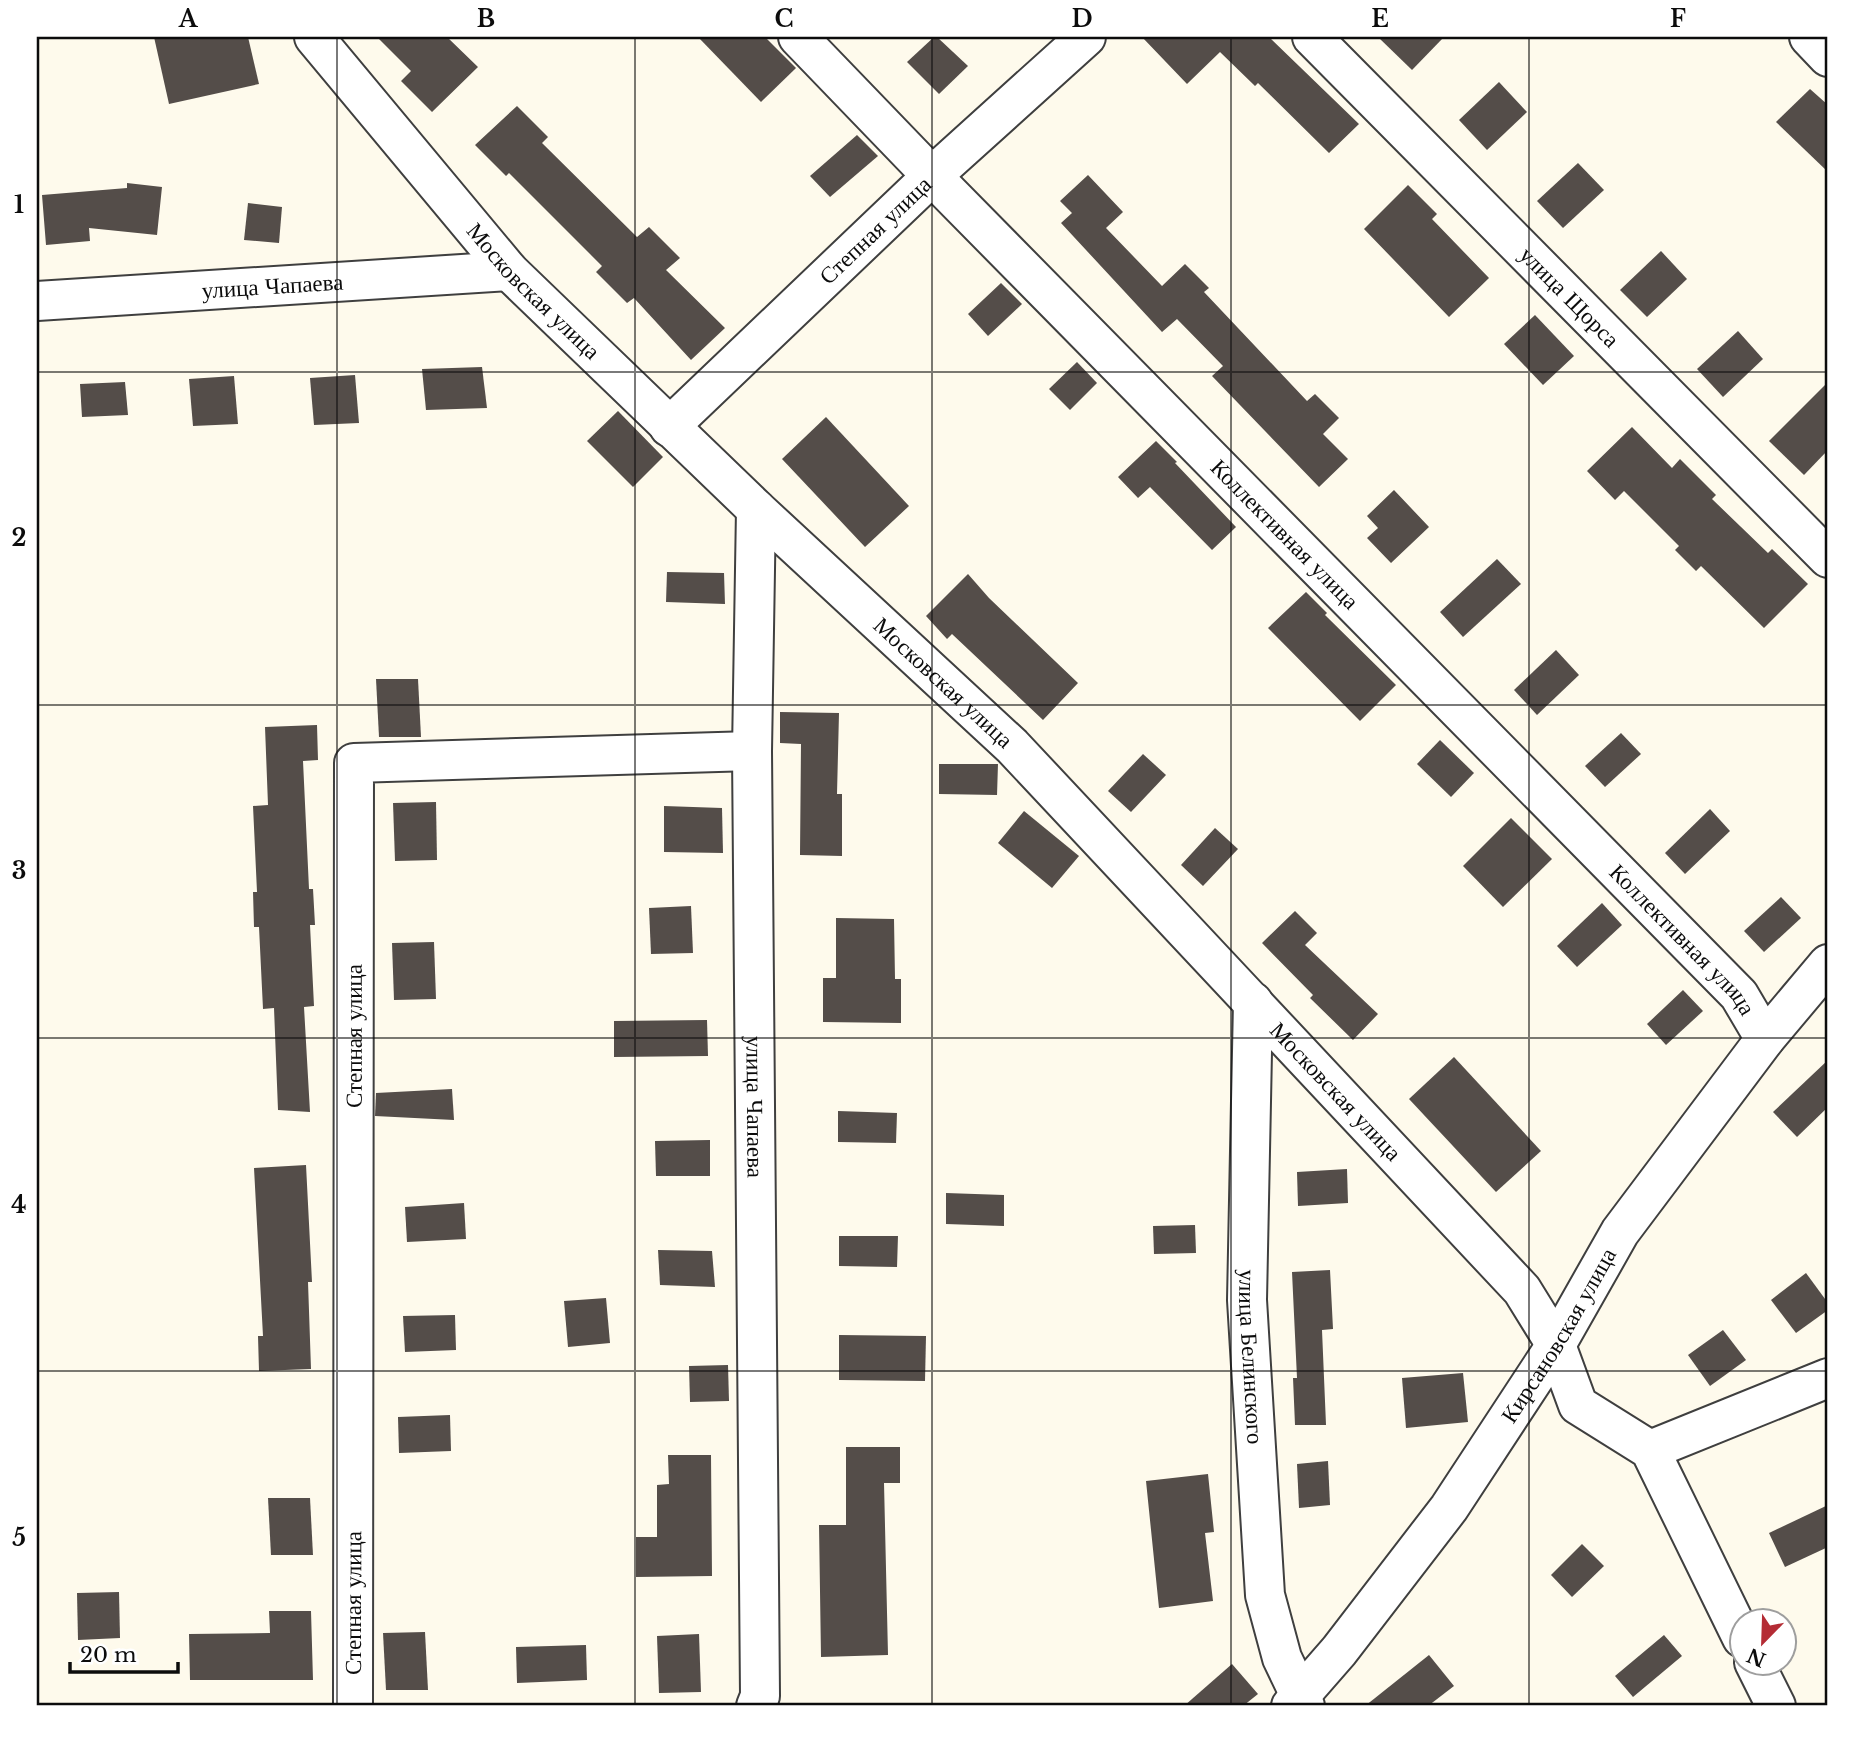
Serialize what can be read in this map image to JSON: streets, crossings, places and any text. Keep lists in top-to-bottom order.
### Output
{
  "streets": {
    "street": [
      "Степная улица",
      "улица Чапаева",
      "Московская улица",
      "улица Щорса",
      "Коллективная улица",
      "Кирсановская улица",
      "улица Белинского"
    ]
  },
  "crossings": [
    ["Степная улица", "улица Чапаева"],
    ["Степная улица", "Московская улица"],
    ["Степная улица", "Коллективная улица"],
    ["улица Чапаева", "Московская улица"],
    ["Московская улица", "Кирсановская улица"],
    ["Московская улица", "улица Белинского"],
    ["Коллективная улица", "Кирсановская улица"],
    ["Кирсановская улица", "улица Белинского"]
  ],
  "scale_bar": "20 m",
  "north": "bottom left",
  "grid": {
    "columns": [
      "A",
      "B",
      "C",
      "D",
      "E",
      "F"
    ],
    "rows": [
      "1",
      "2",
      "3",
      "4",
      "5"
    ]
  }
}
